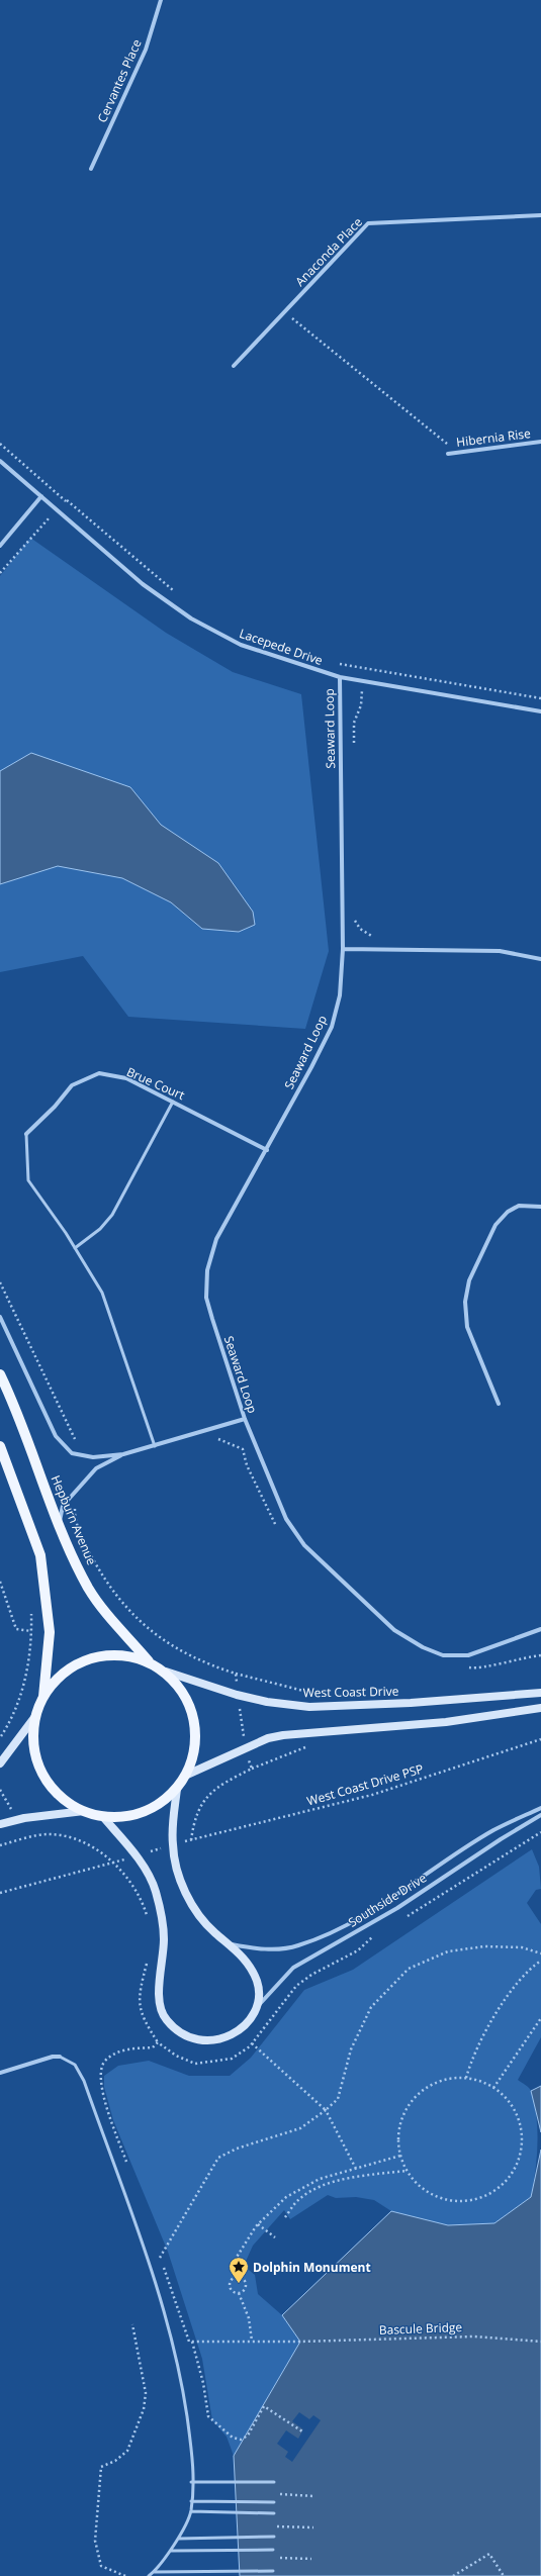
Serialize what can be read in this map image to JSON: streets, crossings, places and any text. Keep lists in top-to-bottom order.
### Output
{
  "streets": {
    "main road": ["Hepburn Avenue", "West Coast Drive"],
    "street": [
      "Cervantes Place",
      "Anaconda Place",
      "Hibernia Rise",
      "Lacepede Drive",
      "Seaward Loop",
      "Brue Court",
      "Southside Drive"
    ],
    "path": ["West Coast Drive PSP", "Bascule Bridge"]
  },
  "crossings": [
    ["Lacepede Drive", "Seaward Loop"],
    ["Seaward Loop", "Brue Court"]
  ],
  "places": {
    "place": ["Dolphin Monument"]
  }
}
